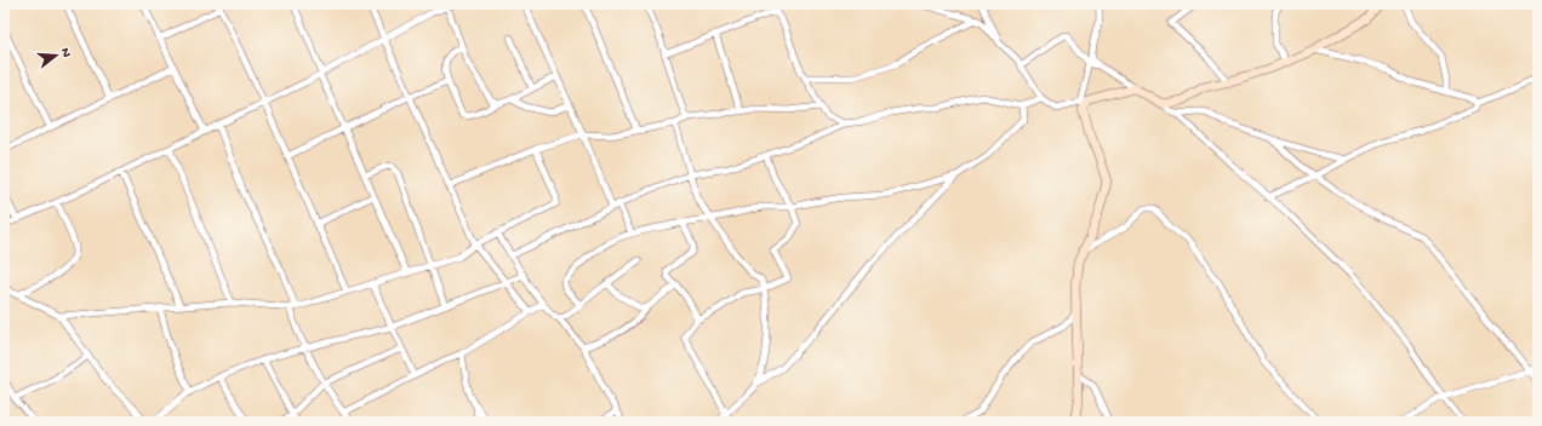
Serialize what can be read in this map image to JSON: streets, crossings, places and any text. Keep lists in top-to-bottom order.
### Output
{
  "north": "right"
}
